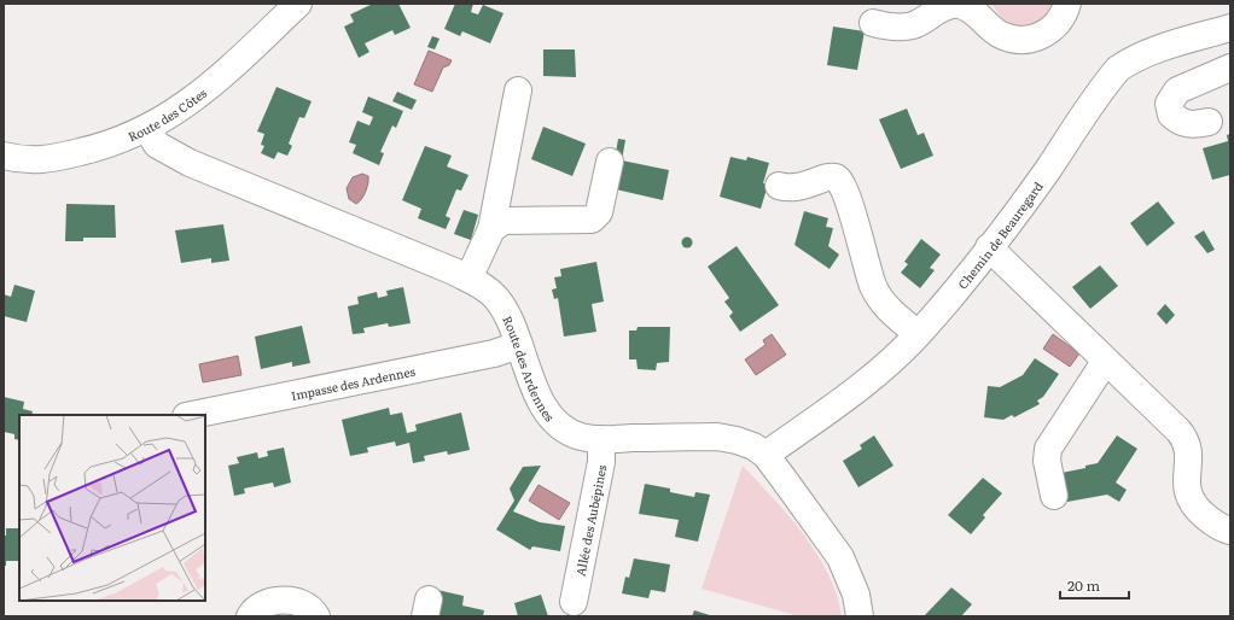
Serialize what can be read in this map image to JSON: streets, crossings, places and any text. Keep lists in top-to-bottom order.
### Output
{
  "streets": {
    "street": [
      "Route des Côtes",
      "Chemin de Beauregard",
      "Route des Ardennes",
      "Impasse des Ardennes",
      "Allée des Aubépines"
    ]
  },
  "crossings": [
    ["Route des Côtes", "Route des Ardennes"],
    ["Chemin de Beauregard", "Route des Ardennes"],
    ["Route des Ardennes", "Impasse des Ardennes"],
    ["Route des Ardennes", "Allée des Aubépines"]
  ],
  "scale_bar": "20 m"
}
